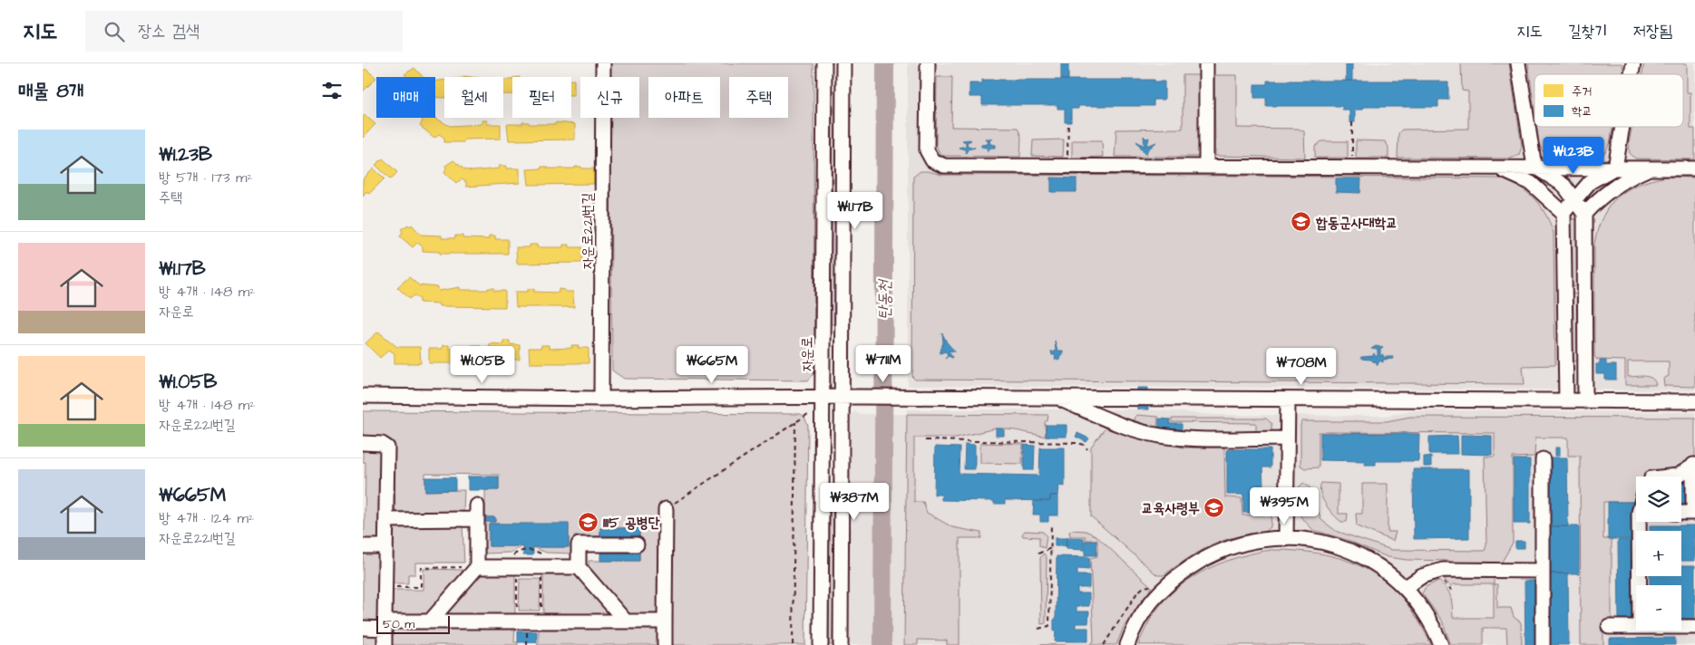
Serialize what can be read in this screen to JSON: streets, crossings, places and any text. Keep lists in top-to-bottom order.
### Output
{
  "streets": {
    "street": ["자운로221번길", "자운로"]
  },
  "water": ["탄동천"],
  "places": {
    "school or university": ["합동군사대학교", "교육사령부", "1115 공병단"]
  },
  "legend": ["주거", "학교"],
  "scale_bar": "50 m",
  "page": {
    "header": "지도",
    "search": "장소 검색",
    "nav": ["지도", "길찾기", "저장됨"],
    "heading": "매물 8개",
    "chip": [
      "매매",
      "월세",
      "필터",
      "신규",
      "아파트",
      "주택"
    ],
    "list": [
      {
        "name": "₩1.23B",
        "note": "방 5개 · 173 m² · 주택"
      },
      {
        "name": "₩1.17B",
        "note": "방 4개 · 148 m² · 자운로"
      },
      {
        "name": "₩1.05B",
        "note": "방 4개 · 148 m² · 자운로221번길"
      },
      {
        "name": "₩665M",
        "note": "방 4개 · 124 m² · 자운로221번길"
      }
    ],
    "price": [
      "₩1.23B",
      "₩1.17B",
      "₩711M",
      "₩1.05B",
      "₩665M",
      "₩708M",
      "₩387M",
      "₩395M"
    ],
    "map_buttons": ["+", "−"],
    "scale": "50 m"
  }
}
